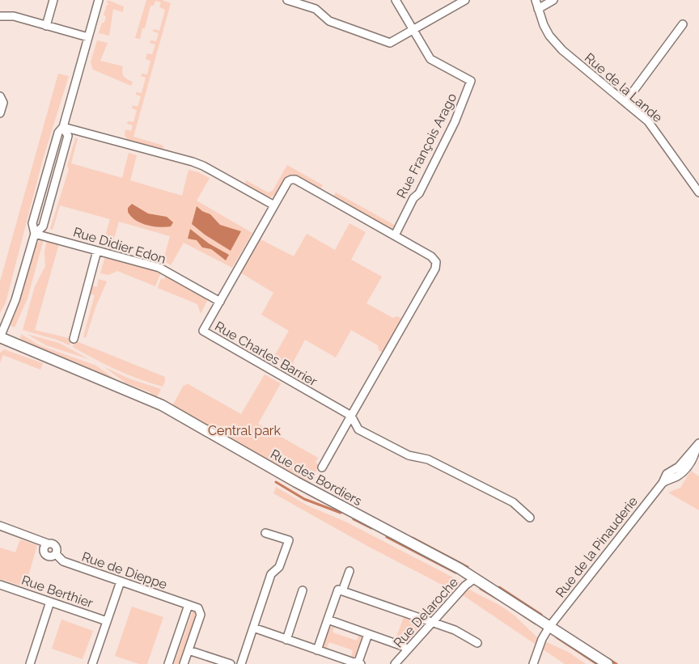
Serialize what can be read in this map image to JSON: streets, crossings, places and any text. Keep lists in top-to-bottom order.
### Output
{
  "streets": {
    "street": [
      "Rue de la Lande",
      "Rue François Arago",
      "Rue Didier Edon",
      "Rue Charles Barrier",
      "Rue des Bordiers",
      "Rue de la Pinauderie",
      "Rue de Dieppe",
      "Rue Berthier",
      "Rue Delaroche"
    ]
  },
  "crossings": [
    ["Rue François Arago", "Rue Charles Barrier"],
    ["Rue Didier Edon", "Rue Charles Barrier"],
    ["Rue des Bordiers", "Rue de la Pinauderie"],
    ["Rue des Bordiers", "Rue Delaroche"]
  ],
  "parks": ["Central park"]
}
